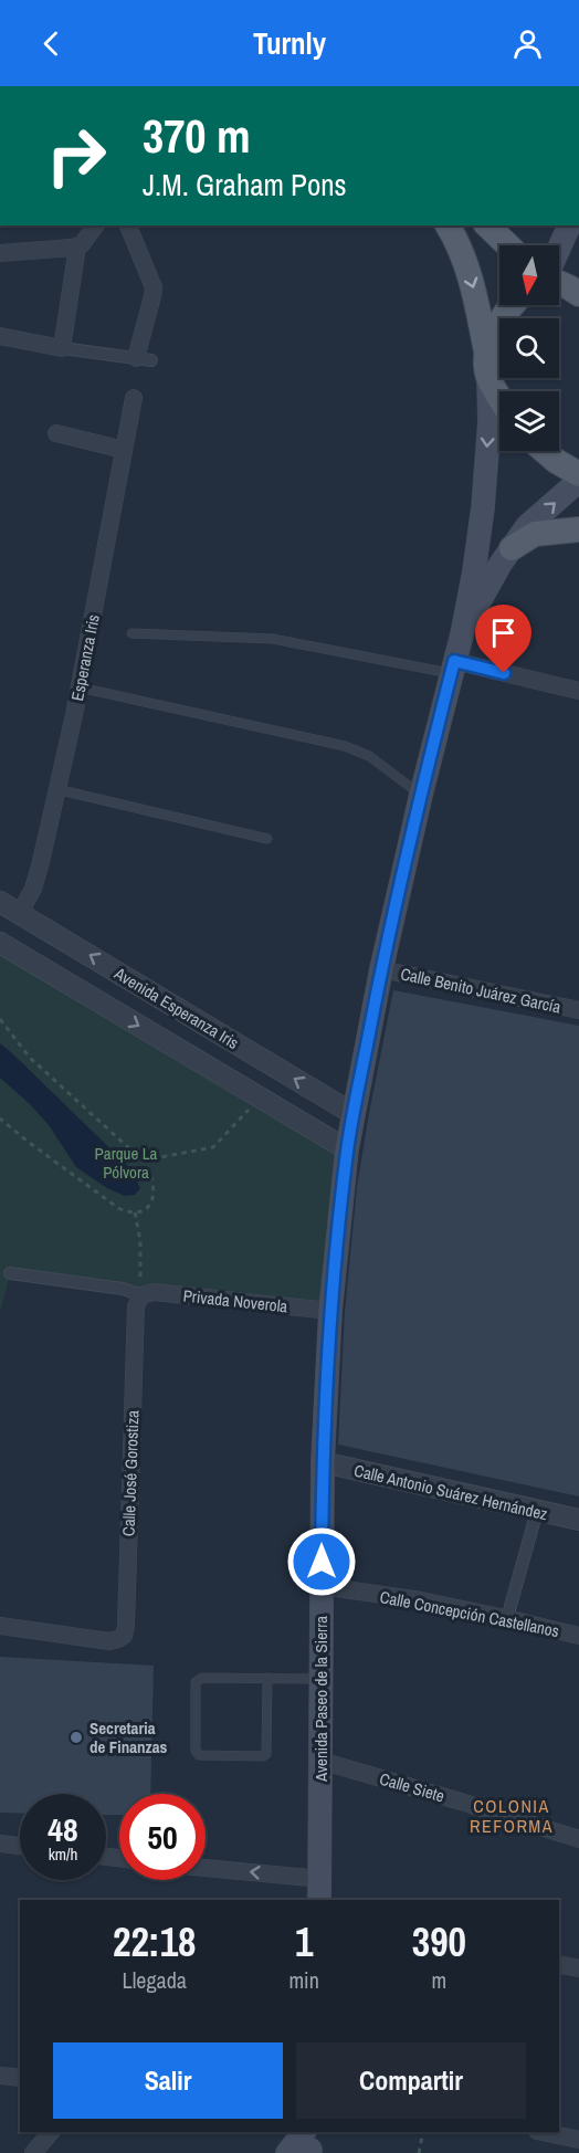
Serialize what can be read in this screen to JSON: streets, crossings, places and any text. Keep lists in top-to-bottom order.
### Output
{
  "streets": {
    "main road": ["Avenida Paseo de la Sierra"],
    "street": [
      "Esperanza Iris",
      "Calle Benito Juárez García",
      "Avenida Esperanza Iris",
      "Privada Noverola",
      "Calle José Gorostiza",
      "Calle Antonio Suárez Hernández",
      "Calle Concepción Castellanos",
      "Calle Siete"
    ]
  },
  "crossings": [
    ["Esperanza Iris", "Avenida Esperanza Iris"],
    ["Calle Benito Juárez García", "Avenida Paseo de la Sierra"],
    ["Avenida Esperanza Iris", "Avenida Paseo de la Sierra"],
    ["Privada Noverola", "Calle José Gorostiza"],
    ["Privada Noverola", "Avenida Paseo de la Sierra"],
    ["Calle Antonio Suárez Hernández", "Avenida Paseo de la Sierra"],
    ["Calle Concepción Castellanos", "Avenida Paseo de la Sierra"],
    ["Avenida Paseo de la Sierra", "Calle Siete"]
  ],
  "districts": ["COLONIA REFORMA"],
  "parks": ["Parque La Pólvora"],
  "places": ["Secretaria de Finanzas"],
  "north": "bottom",
  "page": {
    "header": "Turnly",
    "turn": ["370 m", "J.M. Graham Pons"],
    "speed": "48 km/h",
    "limit": "50",
    "eta": [
      "22:18",
      "Llegada",
      "1",
      "min",
      "390",
      "m"
    ],
    "buttons": ["Salir", "Compartir"]
  }
}
